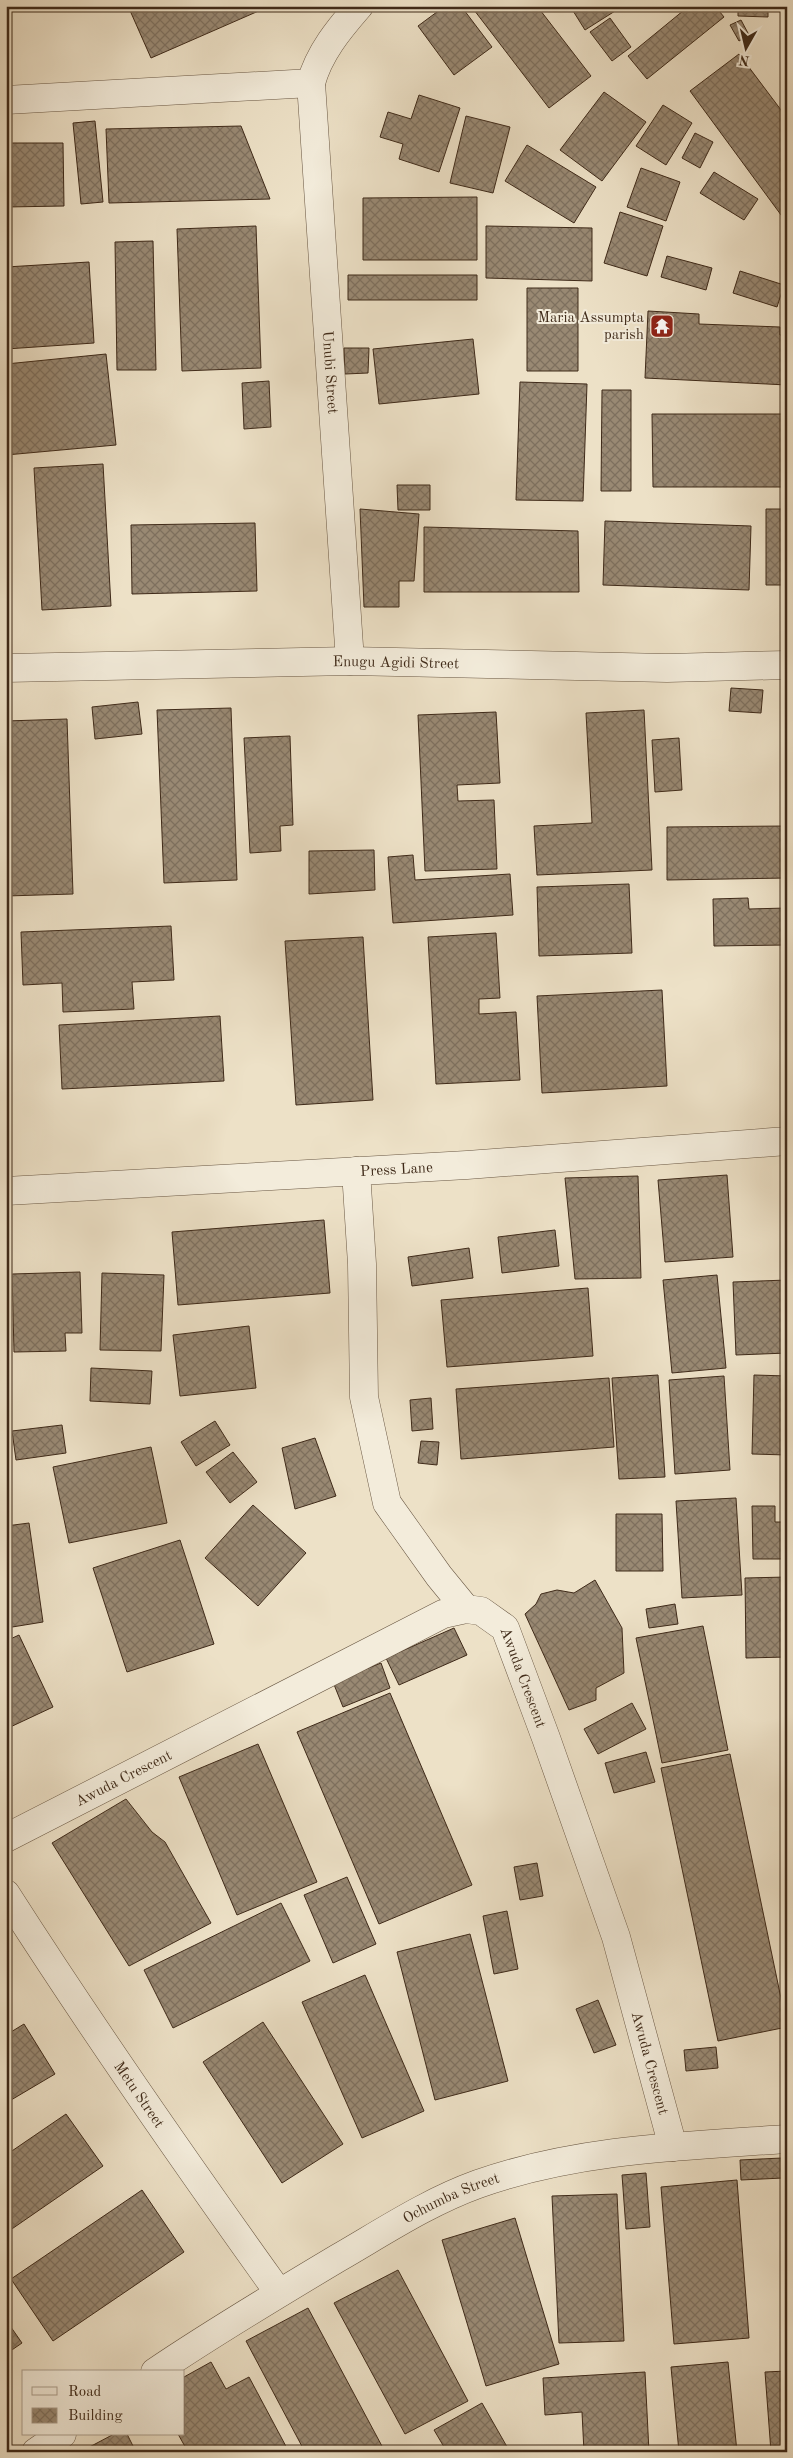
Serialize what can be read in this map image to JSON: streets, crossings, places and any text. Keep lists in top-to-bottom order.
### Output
{
  "streets": {
    "street": [
      "Unubi Street",
      "Enugu Agidi Street",
      "Press Lane",
      "Awuda Crescent",
      "Metu Street",
      "Ochumba Street"
    ]
  },
  "crossings": [
    ["Unubi Street", "Enugu Agidi Street"],
    ["Awuda Crescent", "Ochumba Street"],
    ["Metu Street", "Ochumba Street"]
  ],
  "places": {
    "temple": ["Maria Assumpta parish"]
  },
  "legend": ["Road", "Building"],
  "north": "bottom"
}
